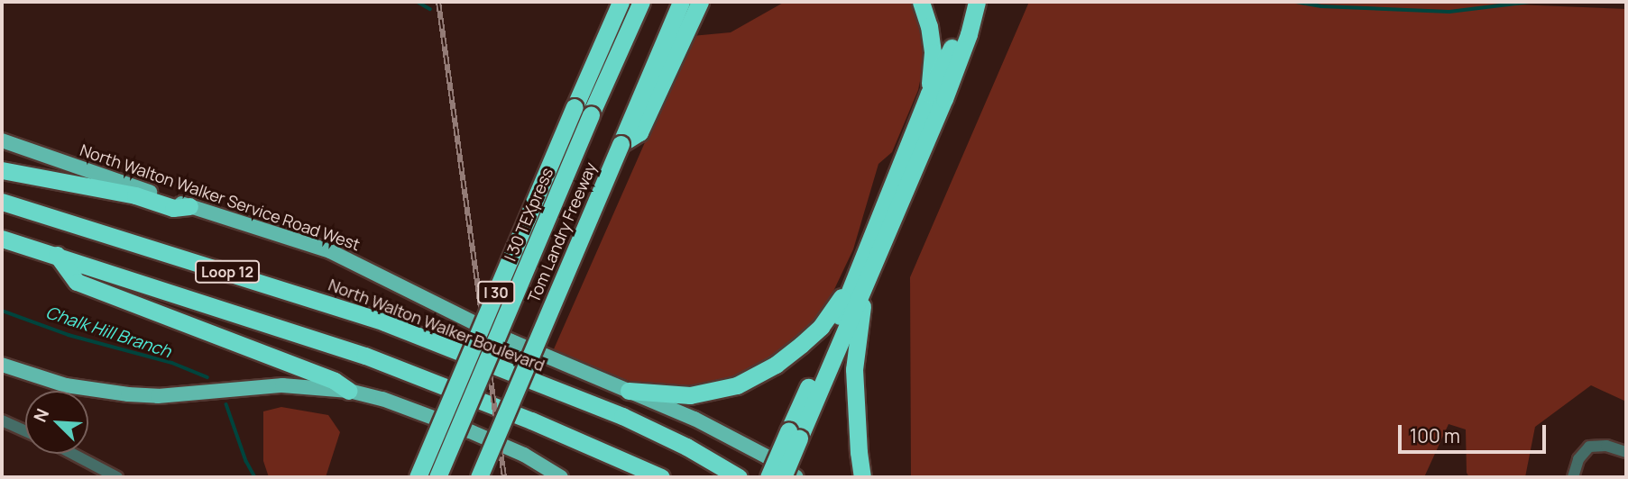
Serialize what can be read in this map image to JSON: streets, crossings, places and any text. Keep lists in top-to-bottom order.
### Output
{
  "streets": {
    "highway": [
      "I 30 TEXpress",
      "Tom Landry Freeway",
      "Loop 12",
      "I 30",
      "North Walton Walker Boulevard"
    ],
    "main road": ["North Walton Walker Service Road West"]
  },
  "water": ["Chalk Hill Branch"],
  "scale_bar": "100 m",
  "north": "top left"
}
